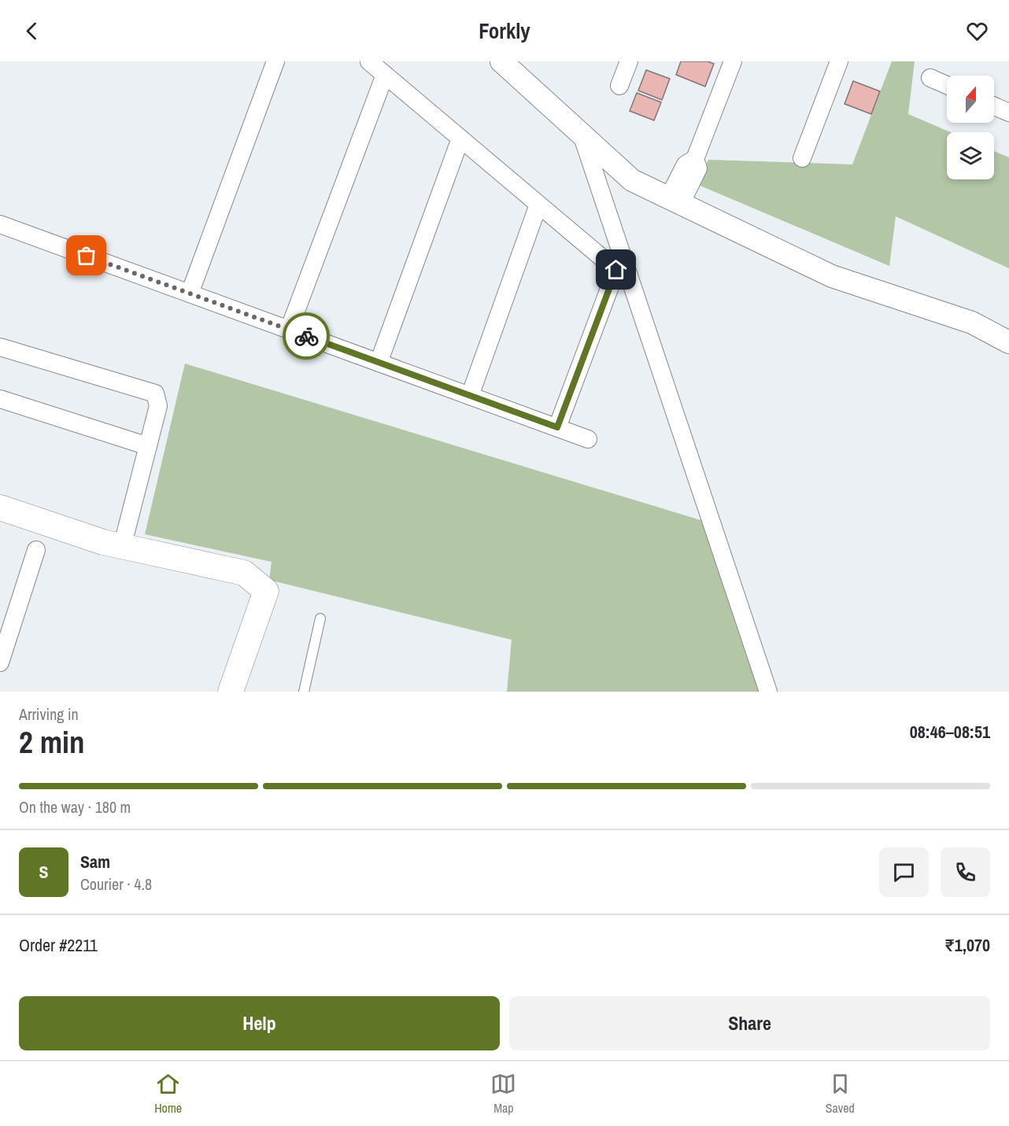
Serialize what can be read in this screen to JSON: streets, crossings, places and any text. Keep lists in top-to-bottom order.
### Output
{
  "north": "top",
  "page": {
    "header": "Forkly",
    "heading": ["2 min", "Arriving in", "08:46–08:51"],
    "panel": [
      "Sam",
      "Courier · 4.8",
      "Order #2211",
      "₹1,070"
    ],
    "bar": "On the way · 180 m",
    "round": "S",
    "buttons": ["Help", "Share"],
    "tabs": ["Home", "Map", "Saved"]
  }
}
